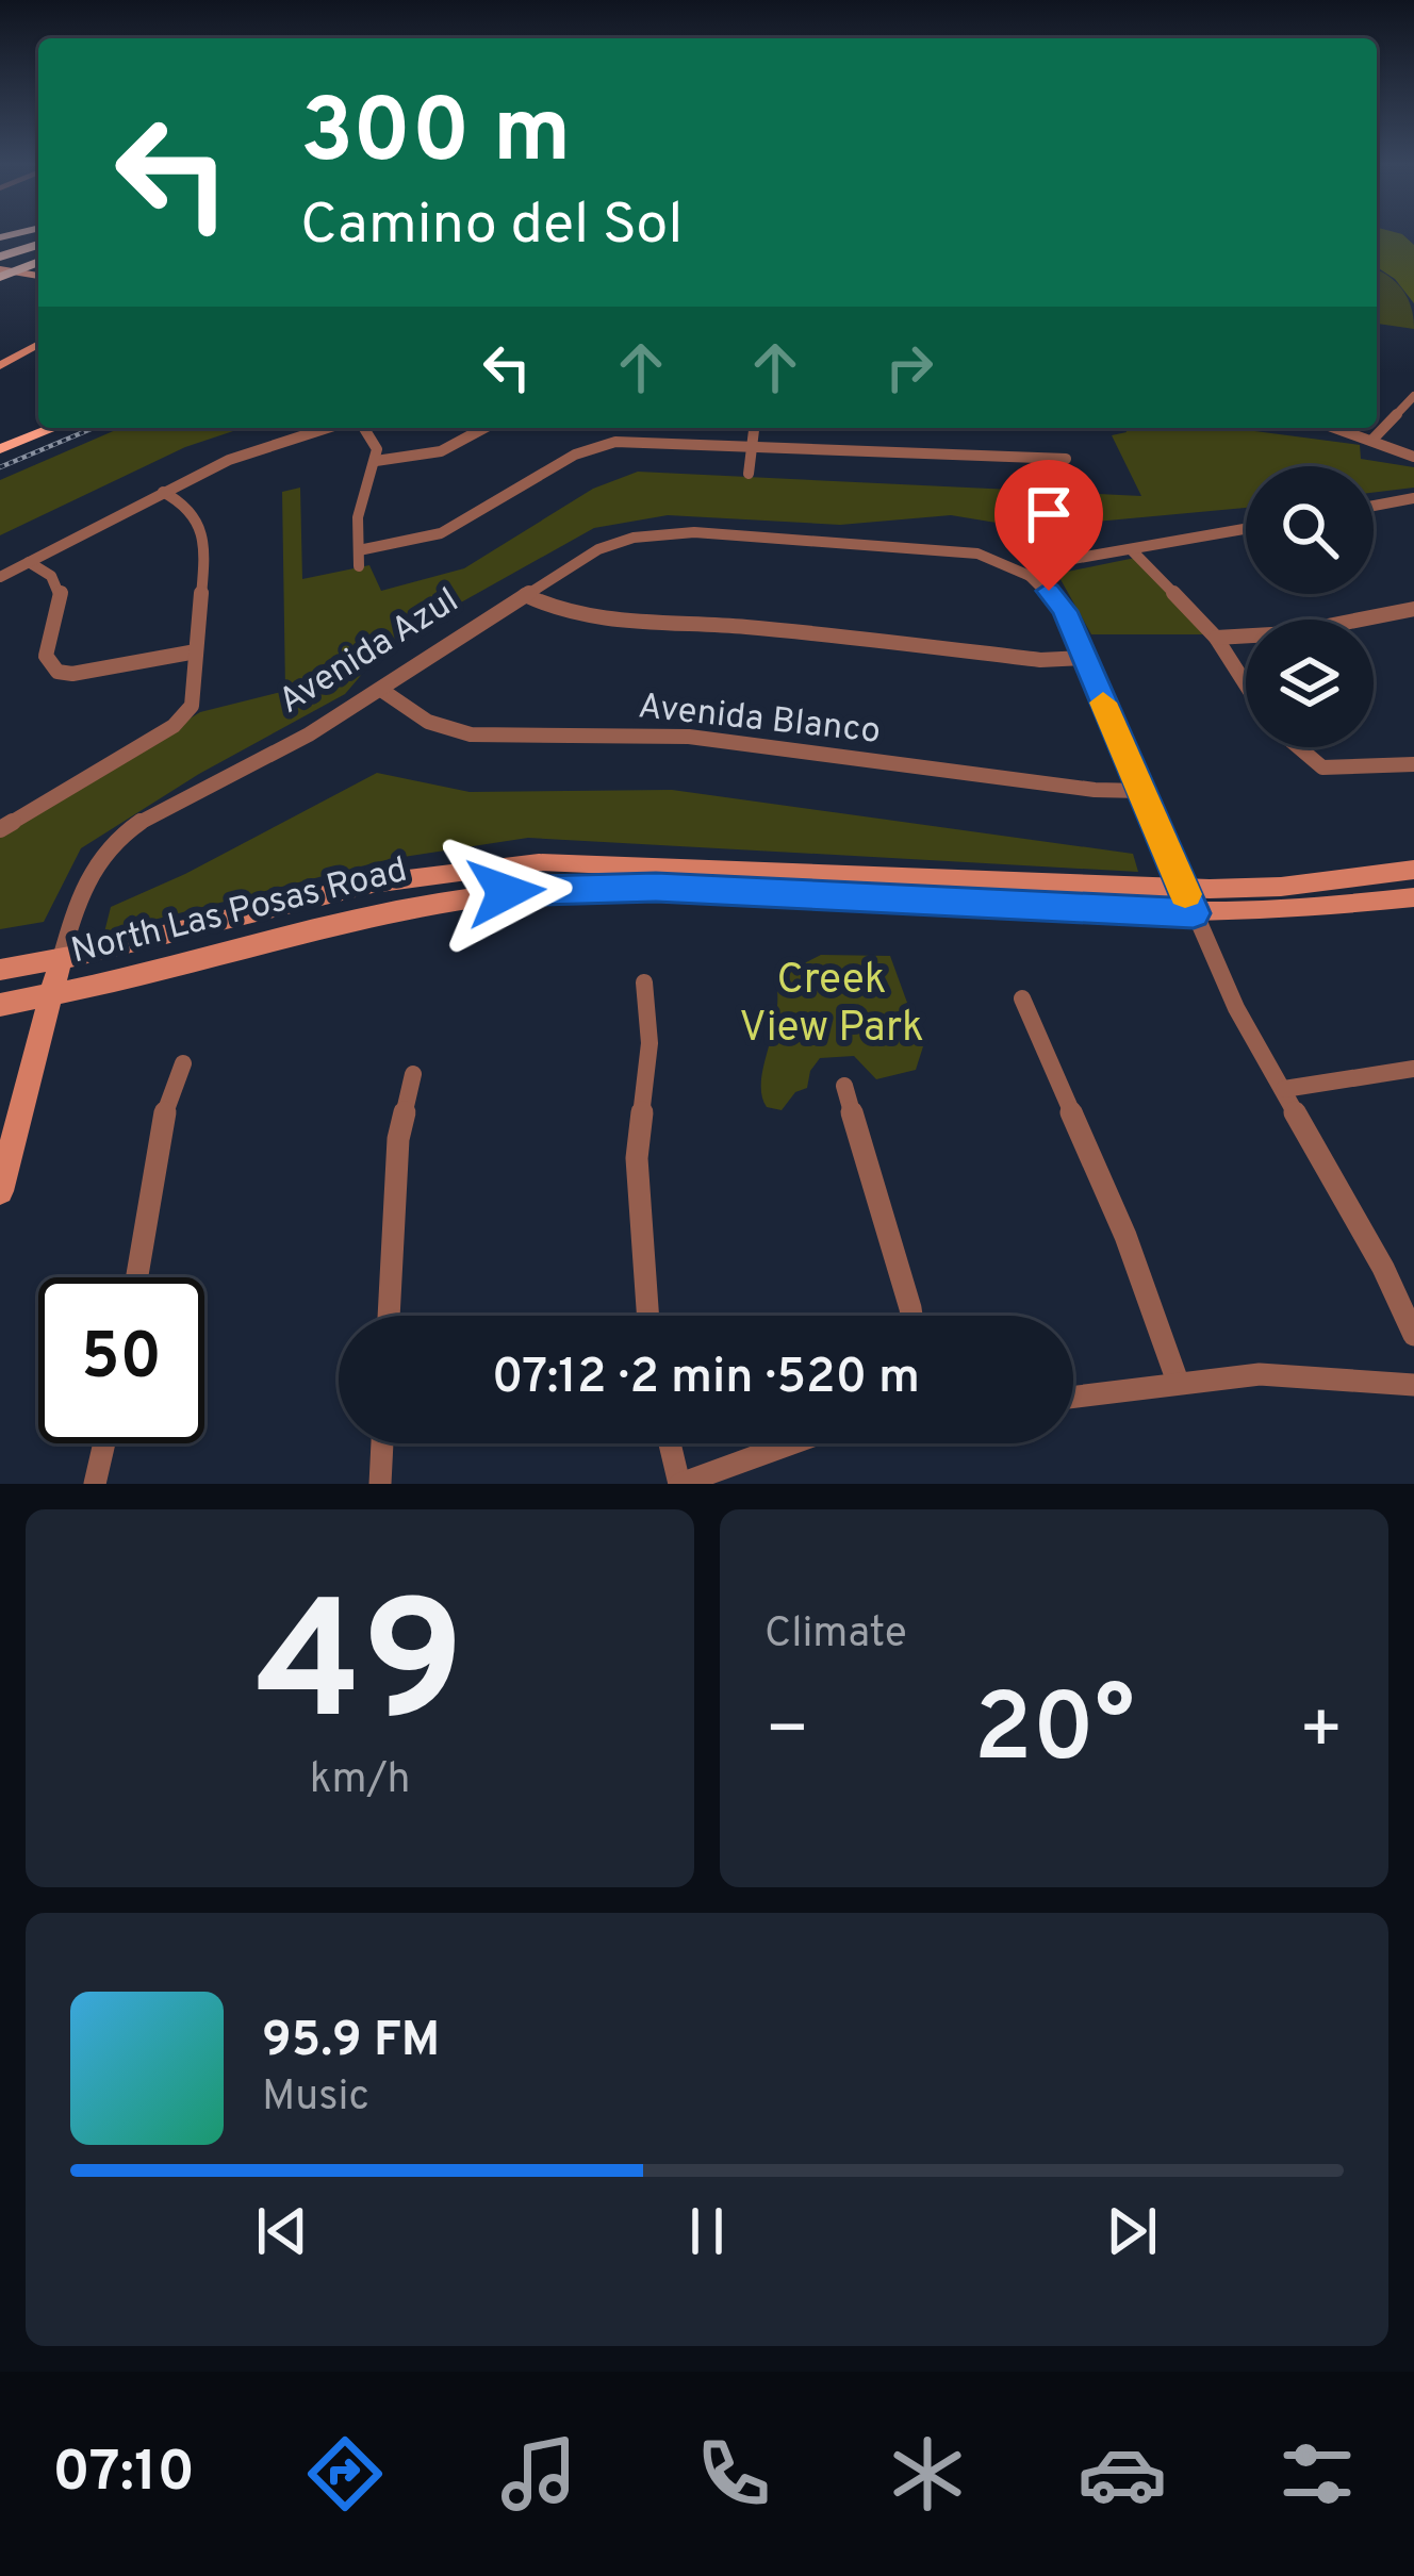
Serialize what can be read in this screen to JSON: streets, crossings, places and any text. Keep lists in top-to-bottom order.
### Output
{
  "streets": {
    "main road": ["Avenida Azul", "North Las Posas Road"],
    "street": ["Avenida Blanco"]
  },
  "crossings": [
    ["Avenida Azul", "Avenida Blanco"],
    ["Avenida Azul", "North Las Posas Road"]
  ],
  "parks": ["Creek View Park"],
  "page": {
    "turn": ["300 m", "Camino del Sol"],
    "limit": "50",
    "trip": "07:12 · 2 min · 520 m",
    "tile": [
      ["49", "km/h"],
      "Climate"
    ],
    "heat": ["−", "20°", "+"],
    "song": ["95.9 FM", "Music"],
    "tabs": "07:10"
  }
}
